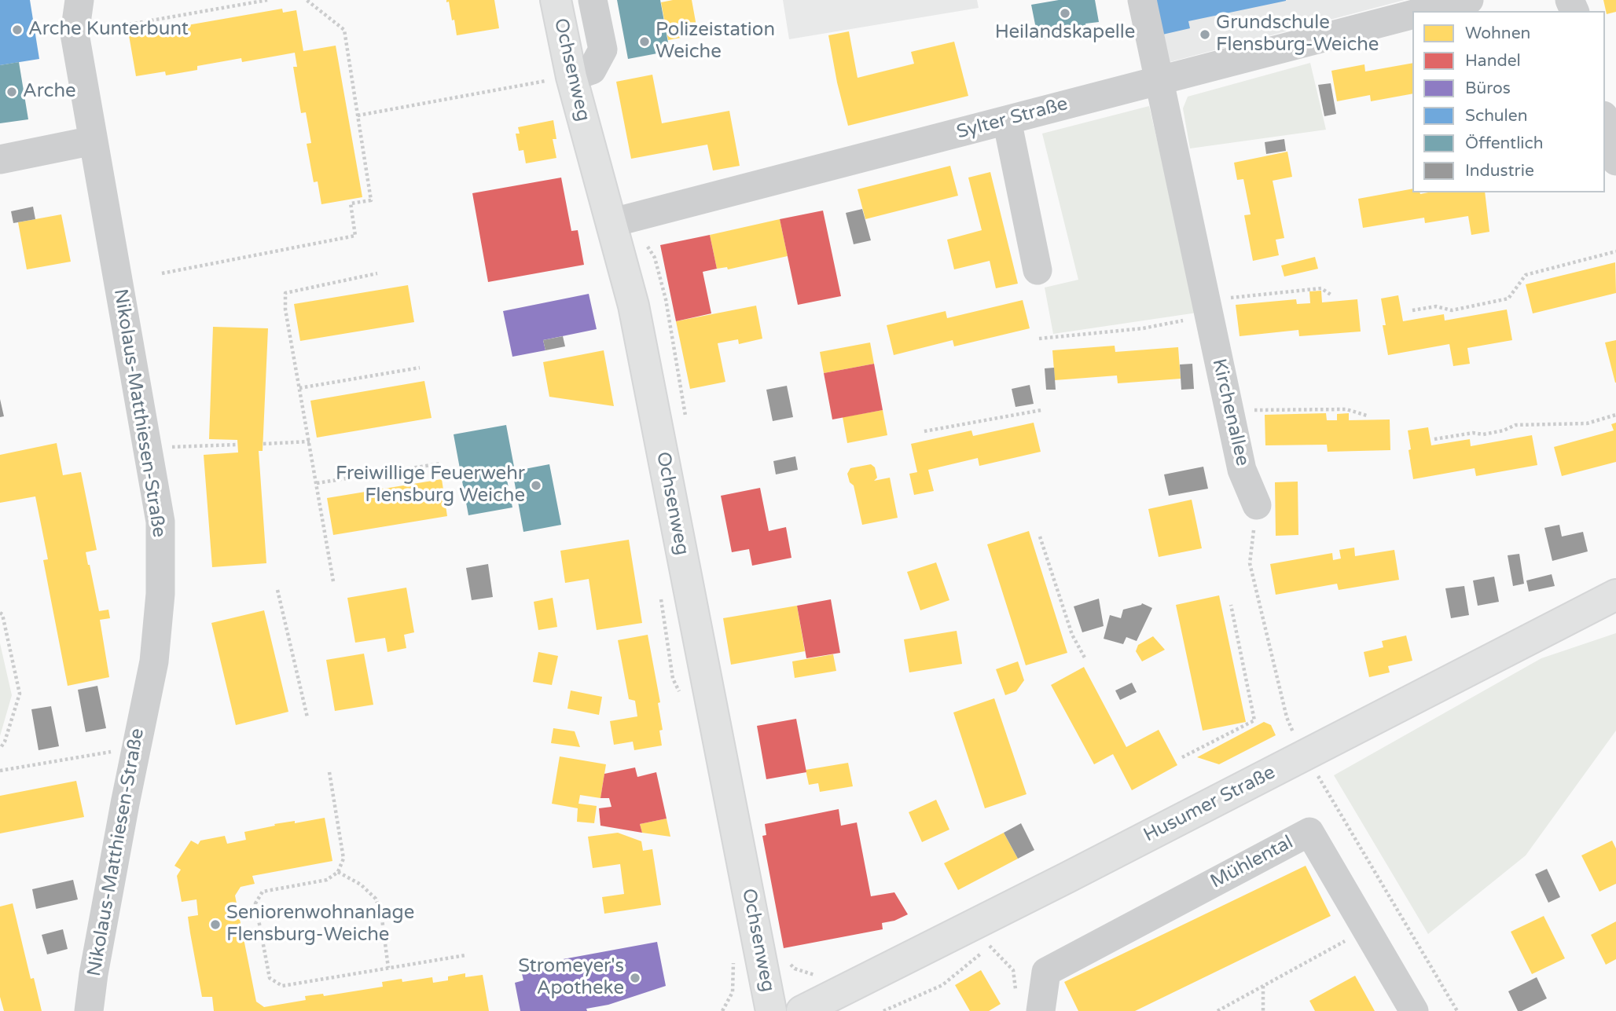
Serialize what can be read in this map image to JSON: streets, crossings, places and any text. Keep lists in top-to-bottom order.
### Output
{
  "streets": {
    "main road": ["Ochsenweg", "Husumer Straße"],
    "street": [
      "Sylter Straße",
      "Kirchenallee",
      "Nikolaus-Matthiesen-Straße",
      "Mühlental"
    ]
  },
  "crossings": [
    ["Ochsenweg", "Sylter Straße"],
    ["Sylter Straße", "Kirchenallee"]
  ],
  "places": [
    "Heilandskapelle",
    "Arche Kunterbunt",
    "Grundschule Flensburg-Weiche",
    "Polizeistation Weiche",
    "Arche",
    "Freiwillige Feuerwehr Flensburg Weiche",
    "Seniorenwohnanlage Flensburg-Weiche",
    "Stromeyer's Apotheke"
  ],
  "legend": [
    "Wohnen",
    "Handel",
    "Büros",
    "Schulen",
    "Öffentlich",
    "Industrie"
  ]
}
